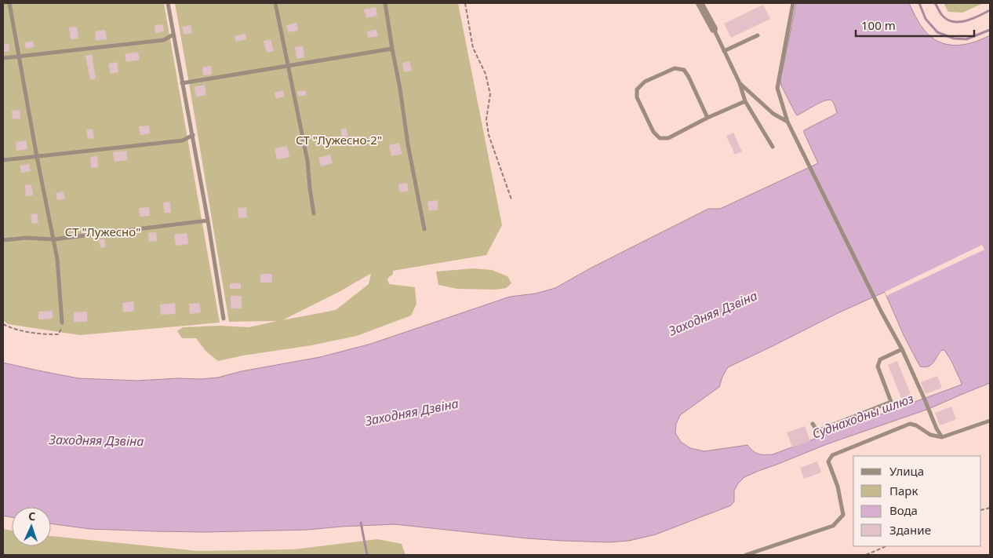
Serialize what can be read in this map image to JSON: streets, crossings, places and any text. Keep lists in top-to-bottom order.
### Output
{
  "water": ["Заходняя Дзвіна", "Суднаходны шлюз"],
  "parks": ["СТ \"Лужесно-2\"", "СТ \"Лужесно\""],
  "legend": [
    "Улица",
    "Парк",
    "Вода",
    "Здание"
  ],
  "scale_bar": "100 m",
  "north": "top"
}
